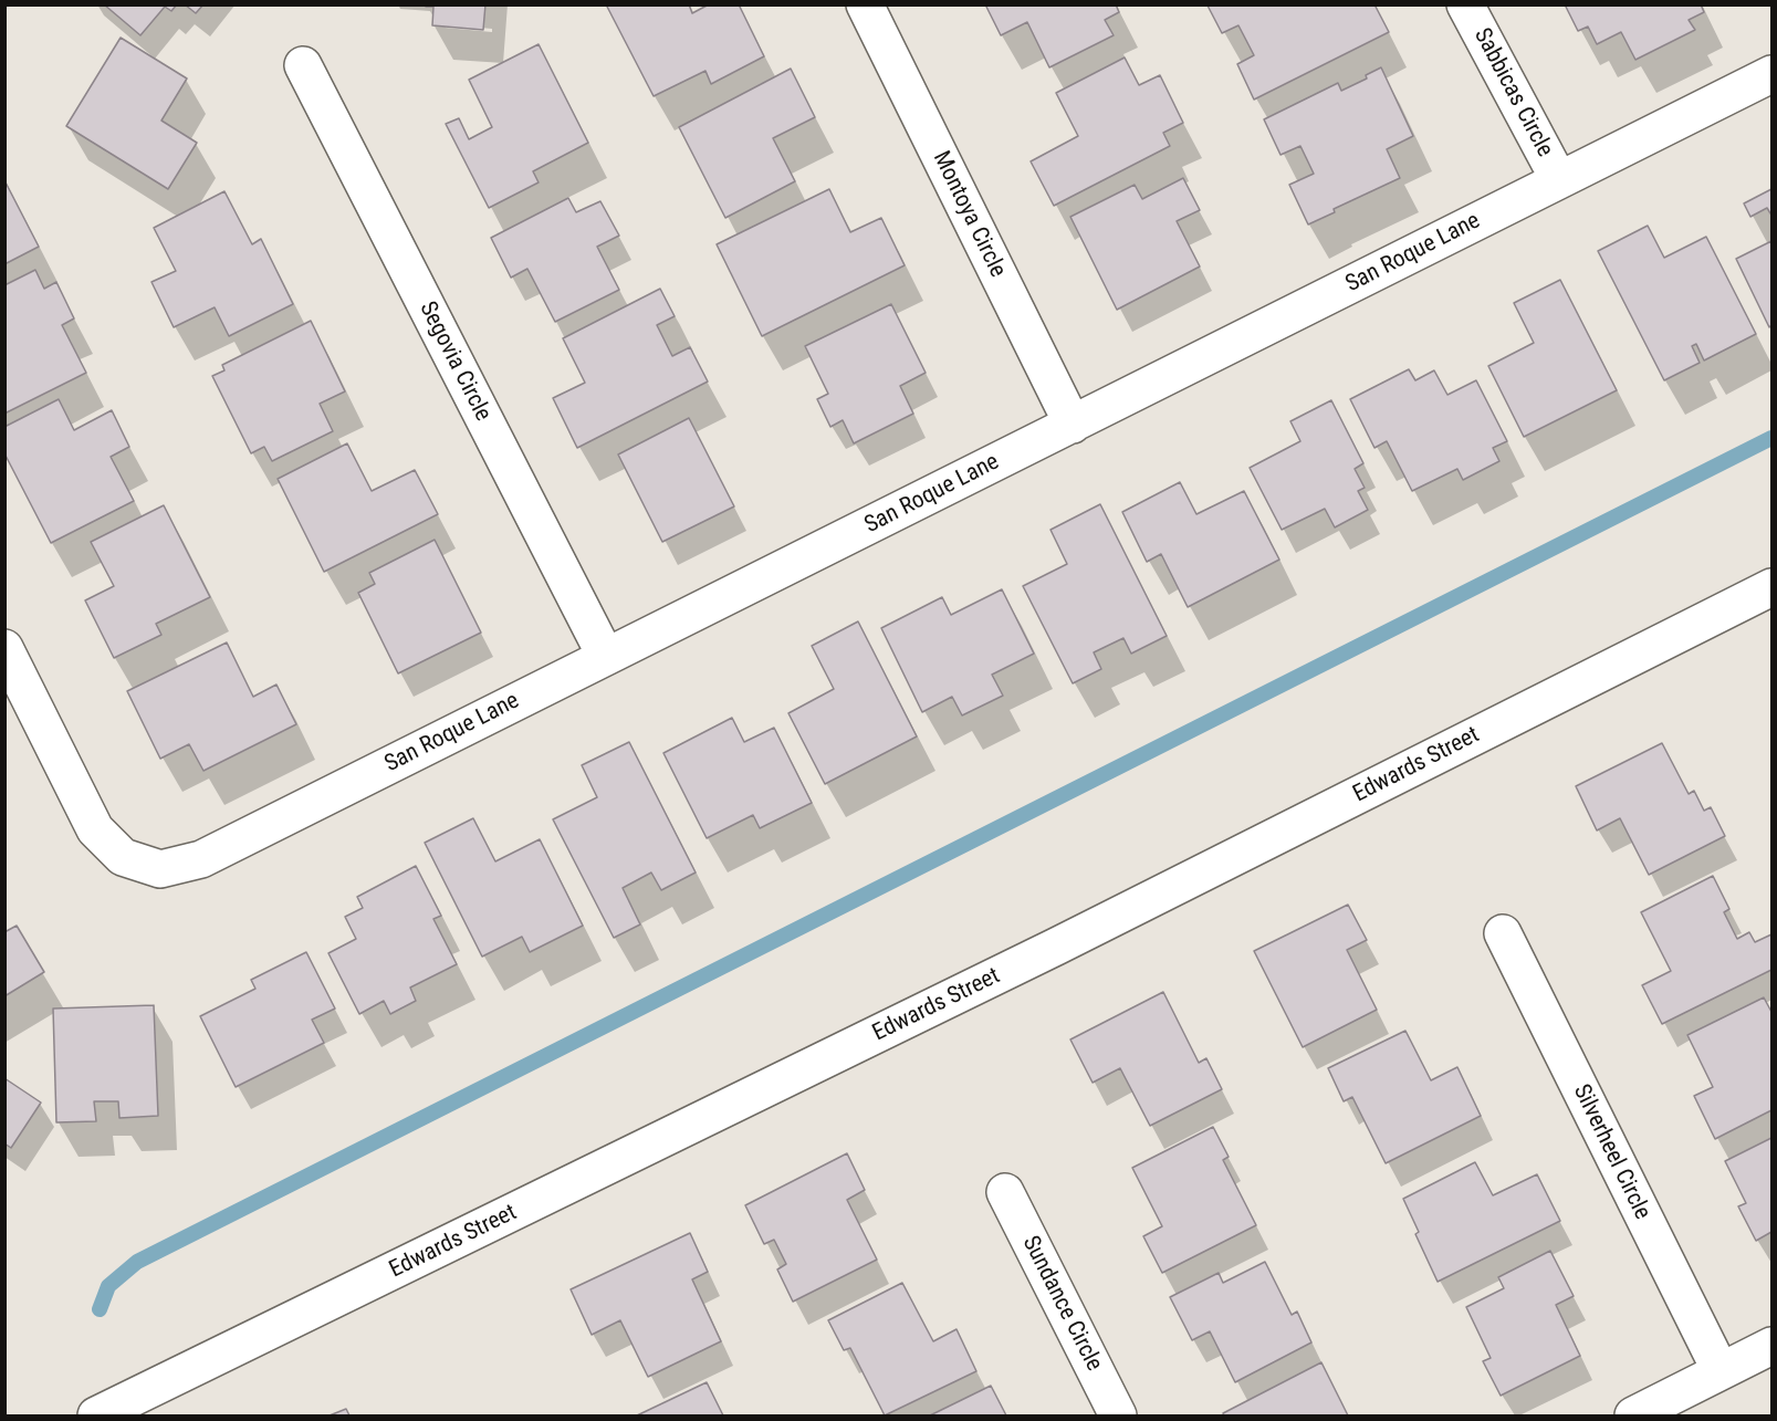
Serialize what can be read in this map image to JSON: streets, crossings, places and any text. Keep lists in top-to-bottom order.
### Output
{
  "streets": {
    "street": [
      "Sabbicas Circle",
      "Montoya Circle",
      "San Roque Lane",
      "Segovia Circle",
      "Edwards Street",
      "Silverheel Circle",
      "Sundance Circle"
    ]
  },
  "crossings": [
    ["Sabbicas Circle", "San Roque Lane"],
    ["Montoya Circle", "San Roque Lane"],
    ["San Roque Lane", "Segovia Circle"]
  ]
}
